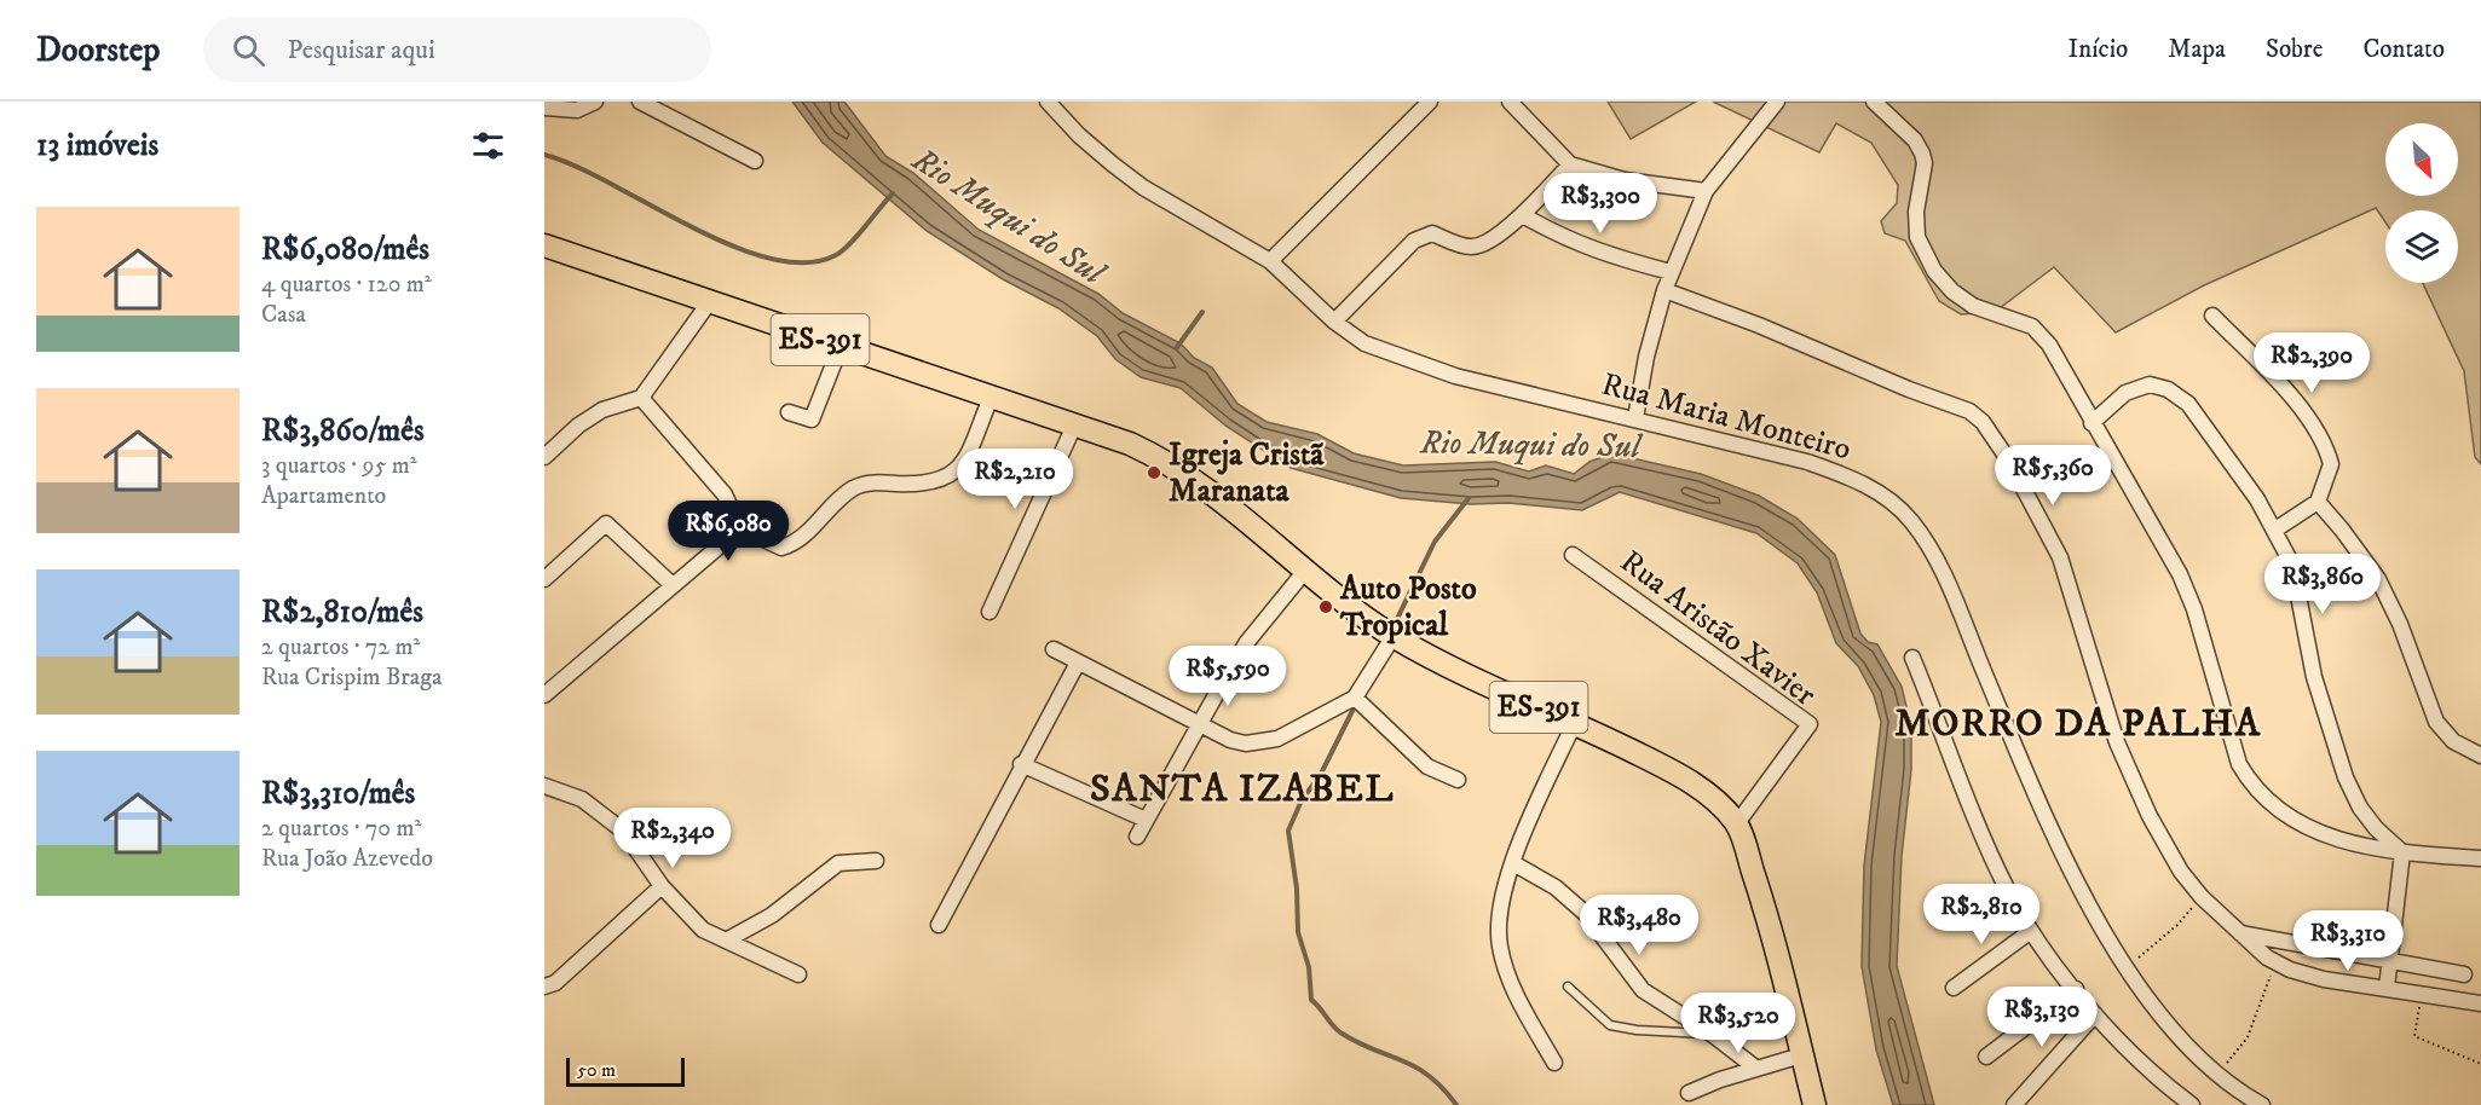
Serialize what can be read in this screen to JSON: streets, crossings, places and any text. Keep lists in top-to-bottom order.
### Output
{
  "streets": {
    "main road": ["ES-391"],
    "street": ["Rua Maria Monteiro", "Rua Aristão Xavier"]
  },
  "crossings": [
    ["ES-391", "Rua Aristão Xavier"]
  ],
  "districts": ["MORRO DA PALHA", "SANTA IZABEL"],
  "water": ["Rio Muqui do Sul"],
  "places": ["Igreja Cristã Maranata", "Auto Posto Tropical"],
  "scale_bar": "50 m",
  "north": "bottom right",
  "page": {
    "header": "Doorstep",
    "search": "Pesquisar aqui",
    "nav": [
      "Início",
      "Mapa",
      "Sobre",
      "Contato"
    ],
    "heading": "13 imóveis",
    "price": [
      "R$3,300",
      "R$2,390",
      "R$5,360",
      "R$2,210",
      "R$6,080",
      "R$3,860",
      "R$5,590",
      "R$2,340",
      "R$2,810",
      "R$3,480",
      "R$3,310",
      "R$3,130",
      "R$3,520"
    ],
    "list": [
      {
        "name": "R$6,080/mês",
        "note": "4 quartos · 120 m² · Casa"
      },
      {
        "name": "R$3,860/mês",
        "note": "3 quartos · 95 m² · Apartamento"
      },
      {
        "name": "R$2,810/mês",
        "note": "2 quartos · 72 m² · Rua Crispim Braga"
      },
      {
        "name": "R$3,310/mês",
        "note": "2 quartos · 70 m² · Rua João Azevedo"
      }
    ],
    "scale": "50 m"
  }
}
